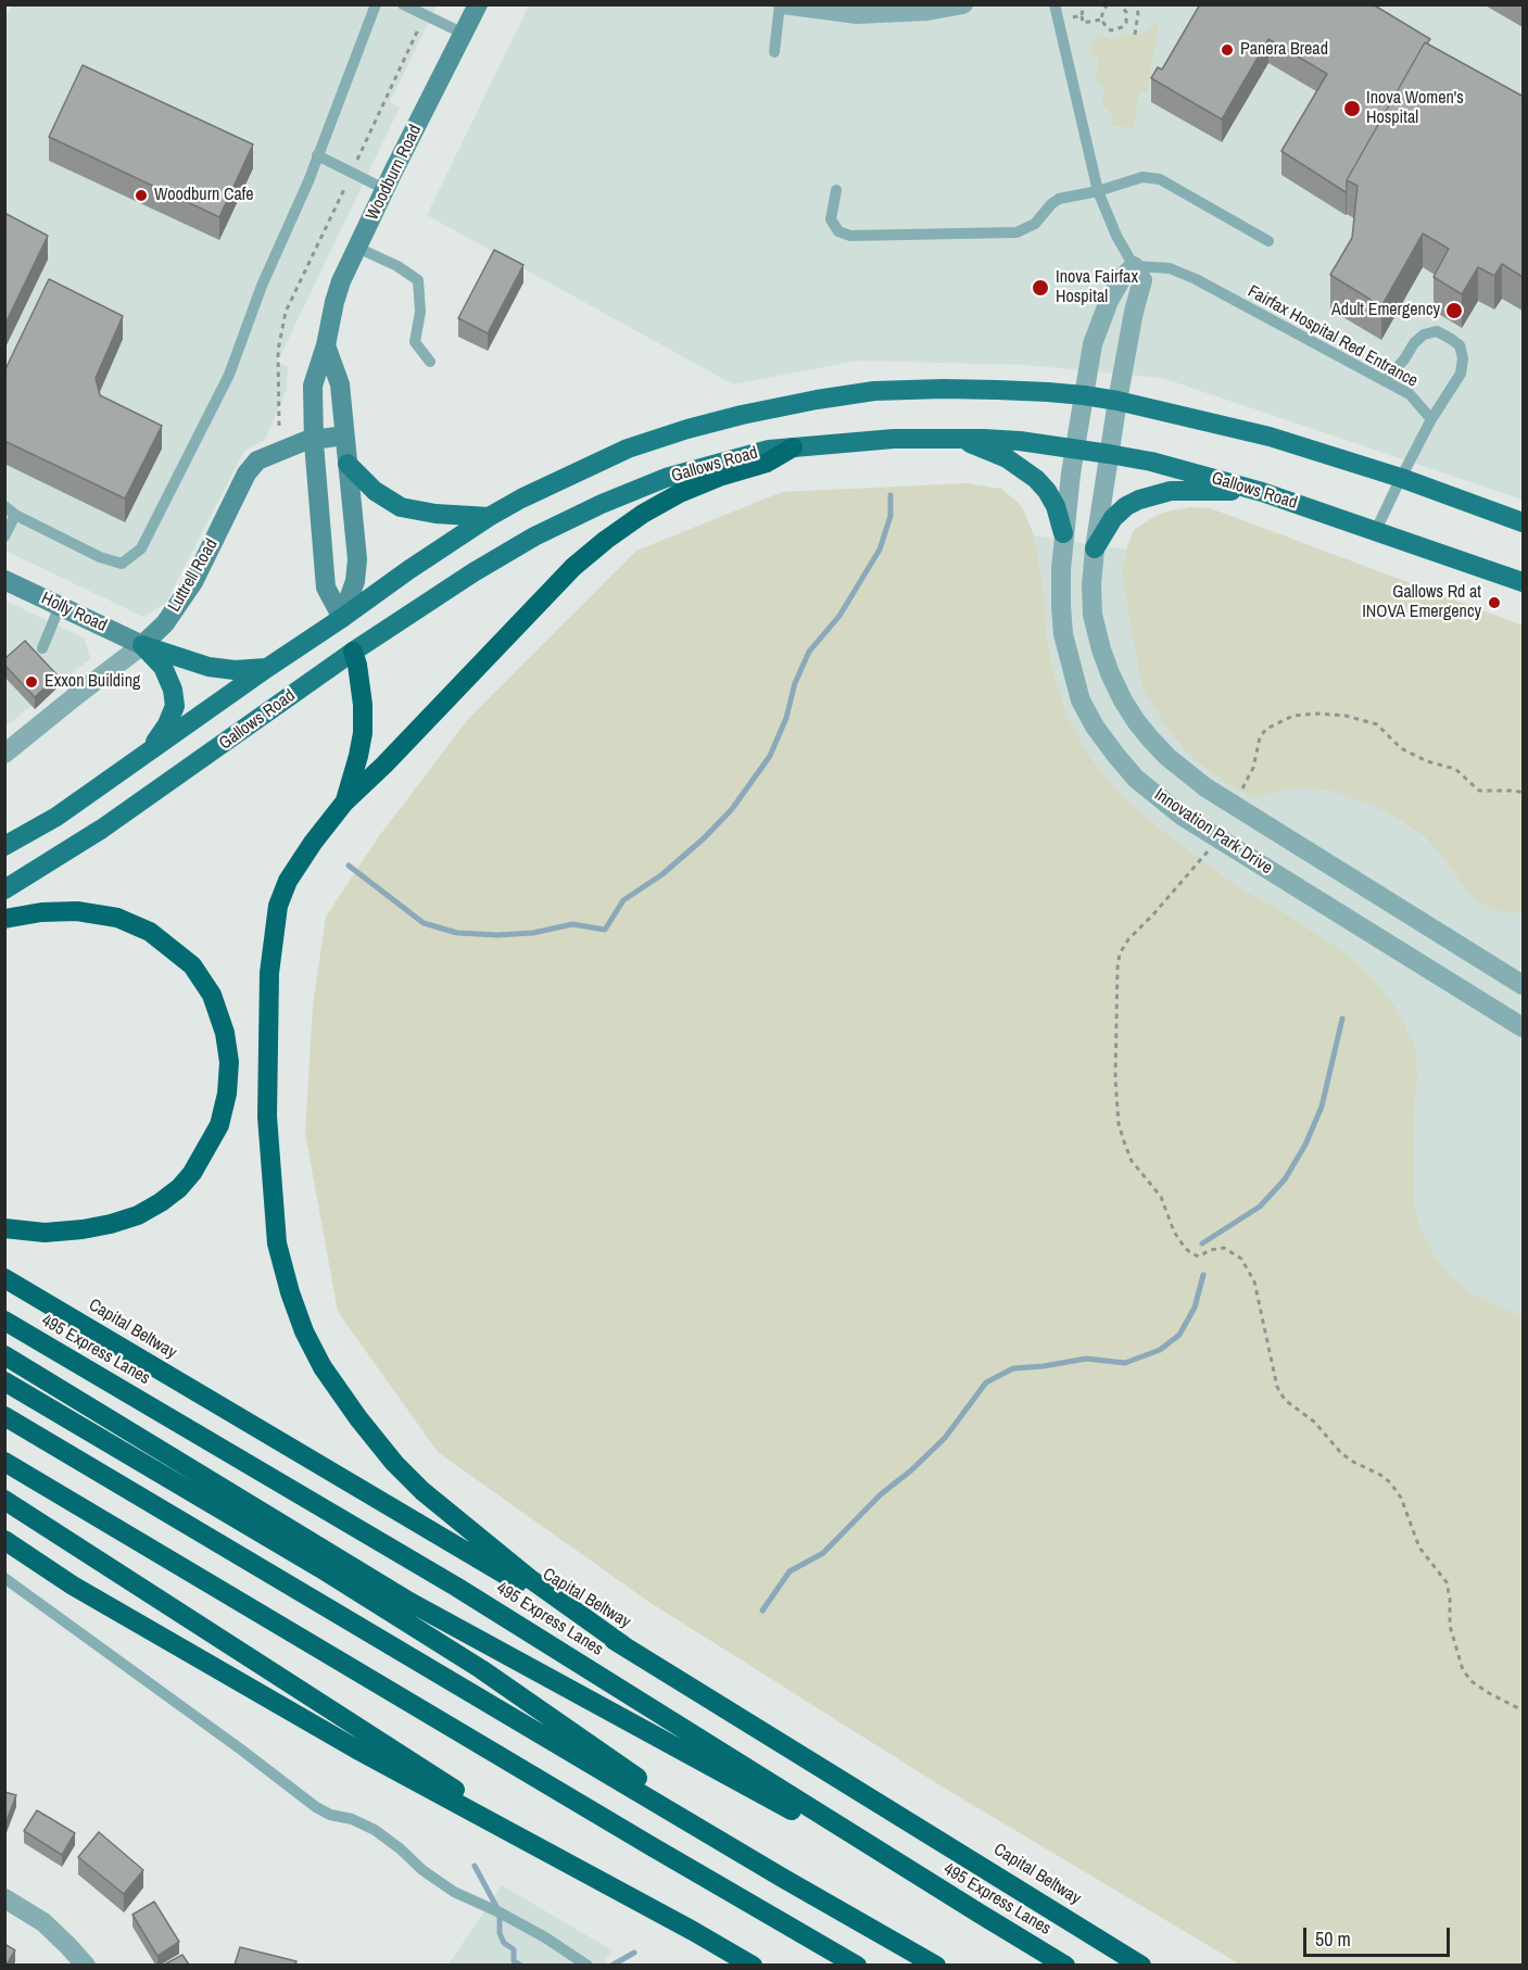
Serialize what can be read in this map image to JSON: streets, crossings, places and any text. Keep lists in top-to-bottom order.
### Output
{
  "streets": {
    "highway": ["Capital Beltway", "495 Express Lanes"],
    "main road": ["Woodburn Road", "Gallows Road"],
    "street": ["Luttrell Road", "Holly Road", "Innovation Park Drive"],
    "lane": ["Fairfax Hospital Red Entrance"]
  },
  "crossings": [
    ["Woodburn Road", "Gallows Road"],
    ["Woodburn Road", "Luttrell Road"],
    ["Fairfax Hospital Red Entrance", "Innovation Park Drive"],
    ["Gallows Road", "Innovation Park Drive"],
    ["Luttrell Road", "Holly Road"]
  ],
  "places": [
    "Panera Bread",
    "Inova Women's Hospital",
    "Woodburn Cafe",
    "Inova Fairfax Hospital",
    "Adult Emergency",
    "Gallows Rd at INOVA Emergency",
    "Exxon Building"
  ],
  "scale_bar": "50 m"
}
